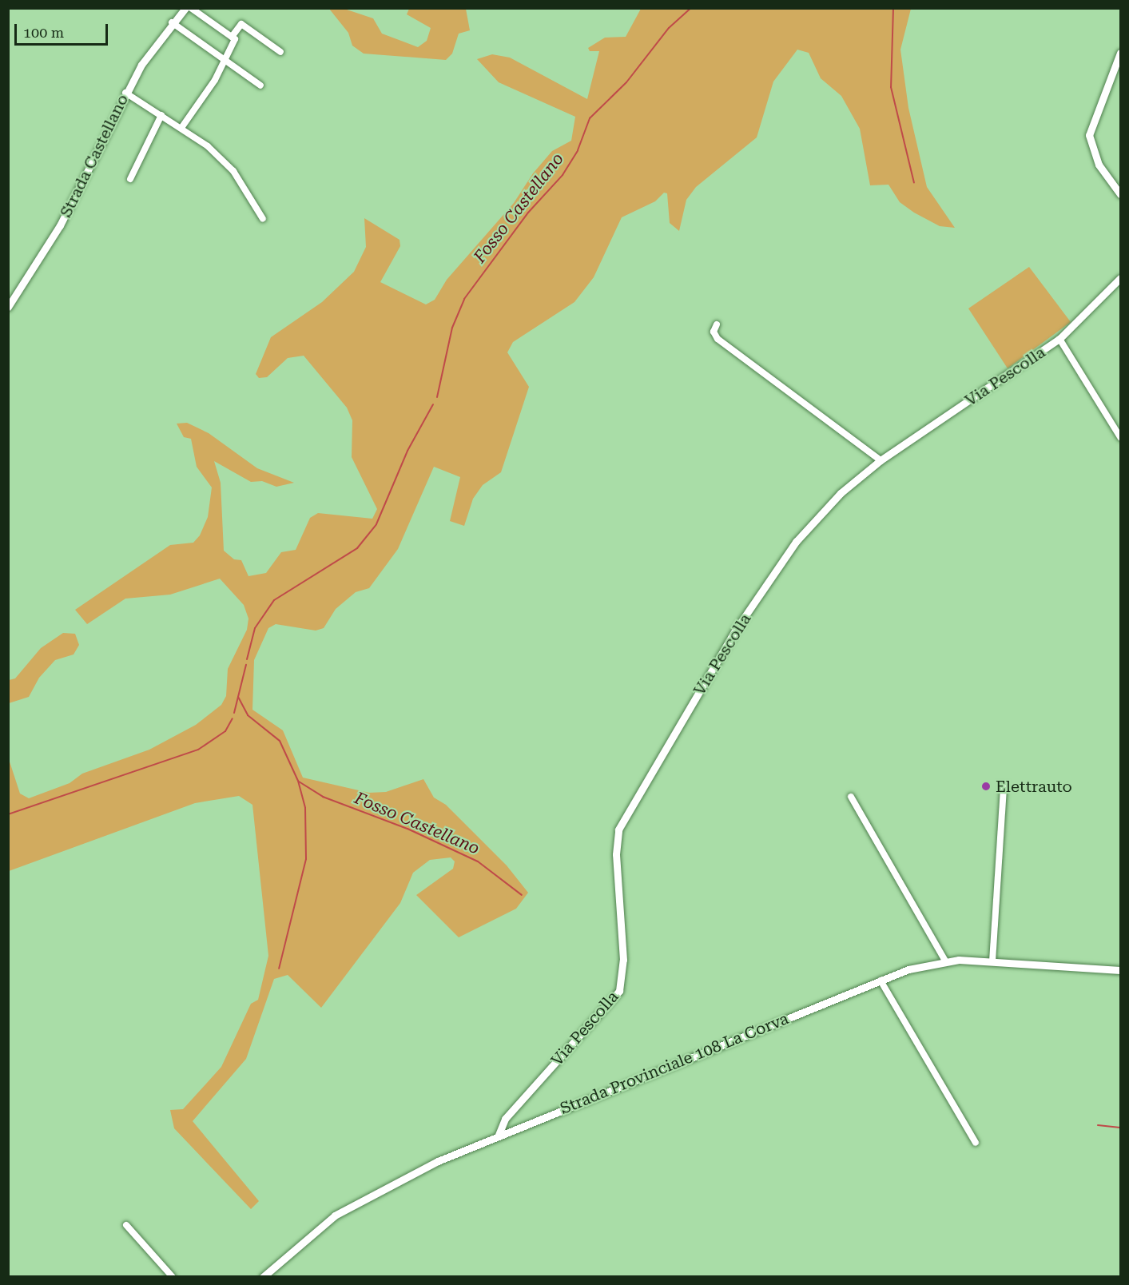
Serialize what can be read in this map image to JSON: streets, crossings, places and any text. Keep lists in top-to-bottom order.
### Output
{
  "streets": {
    "street": ["Strada Castellano", "Via Pescolla", "Strada Provinciale 108 La Corva"]
  },
  "crossings": [
    ["Via Pescolla", "Strada Provinciale 108 La Corva"]
  ],
  "water": ["Fosso Castellano"],
  "places": ["Elettrauto"],
  "scale_bar": "100 m"
}
